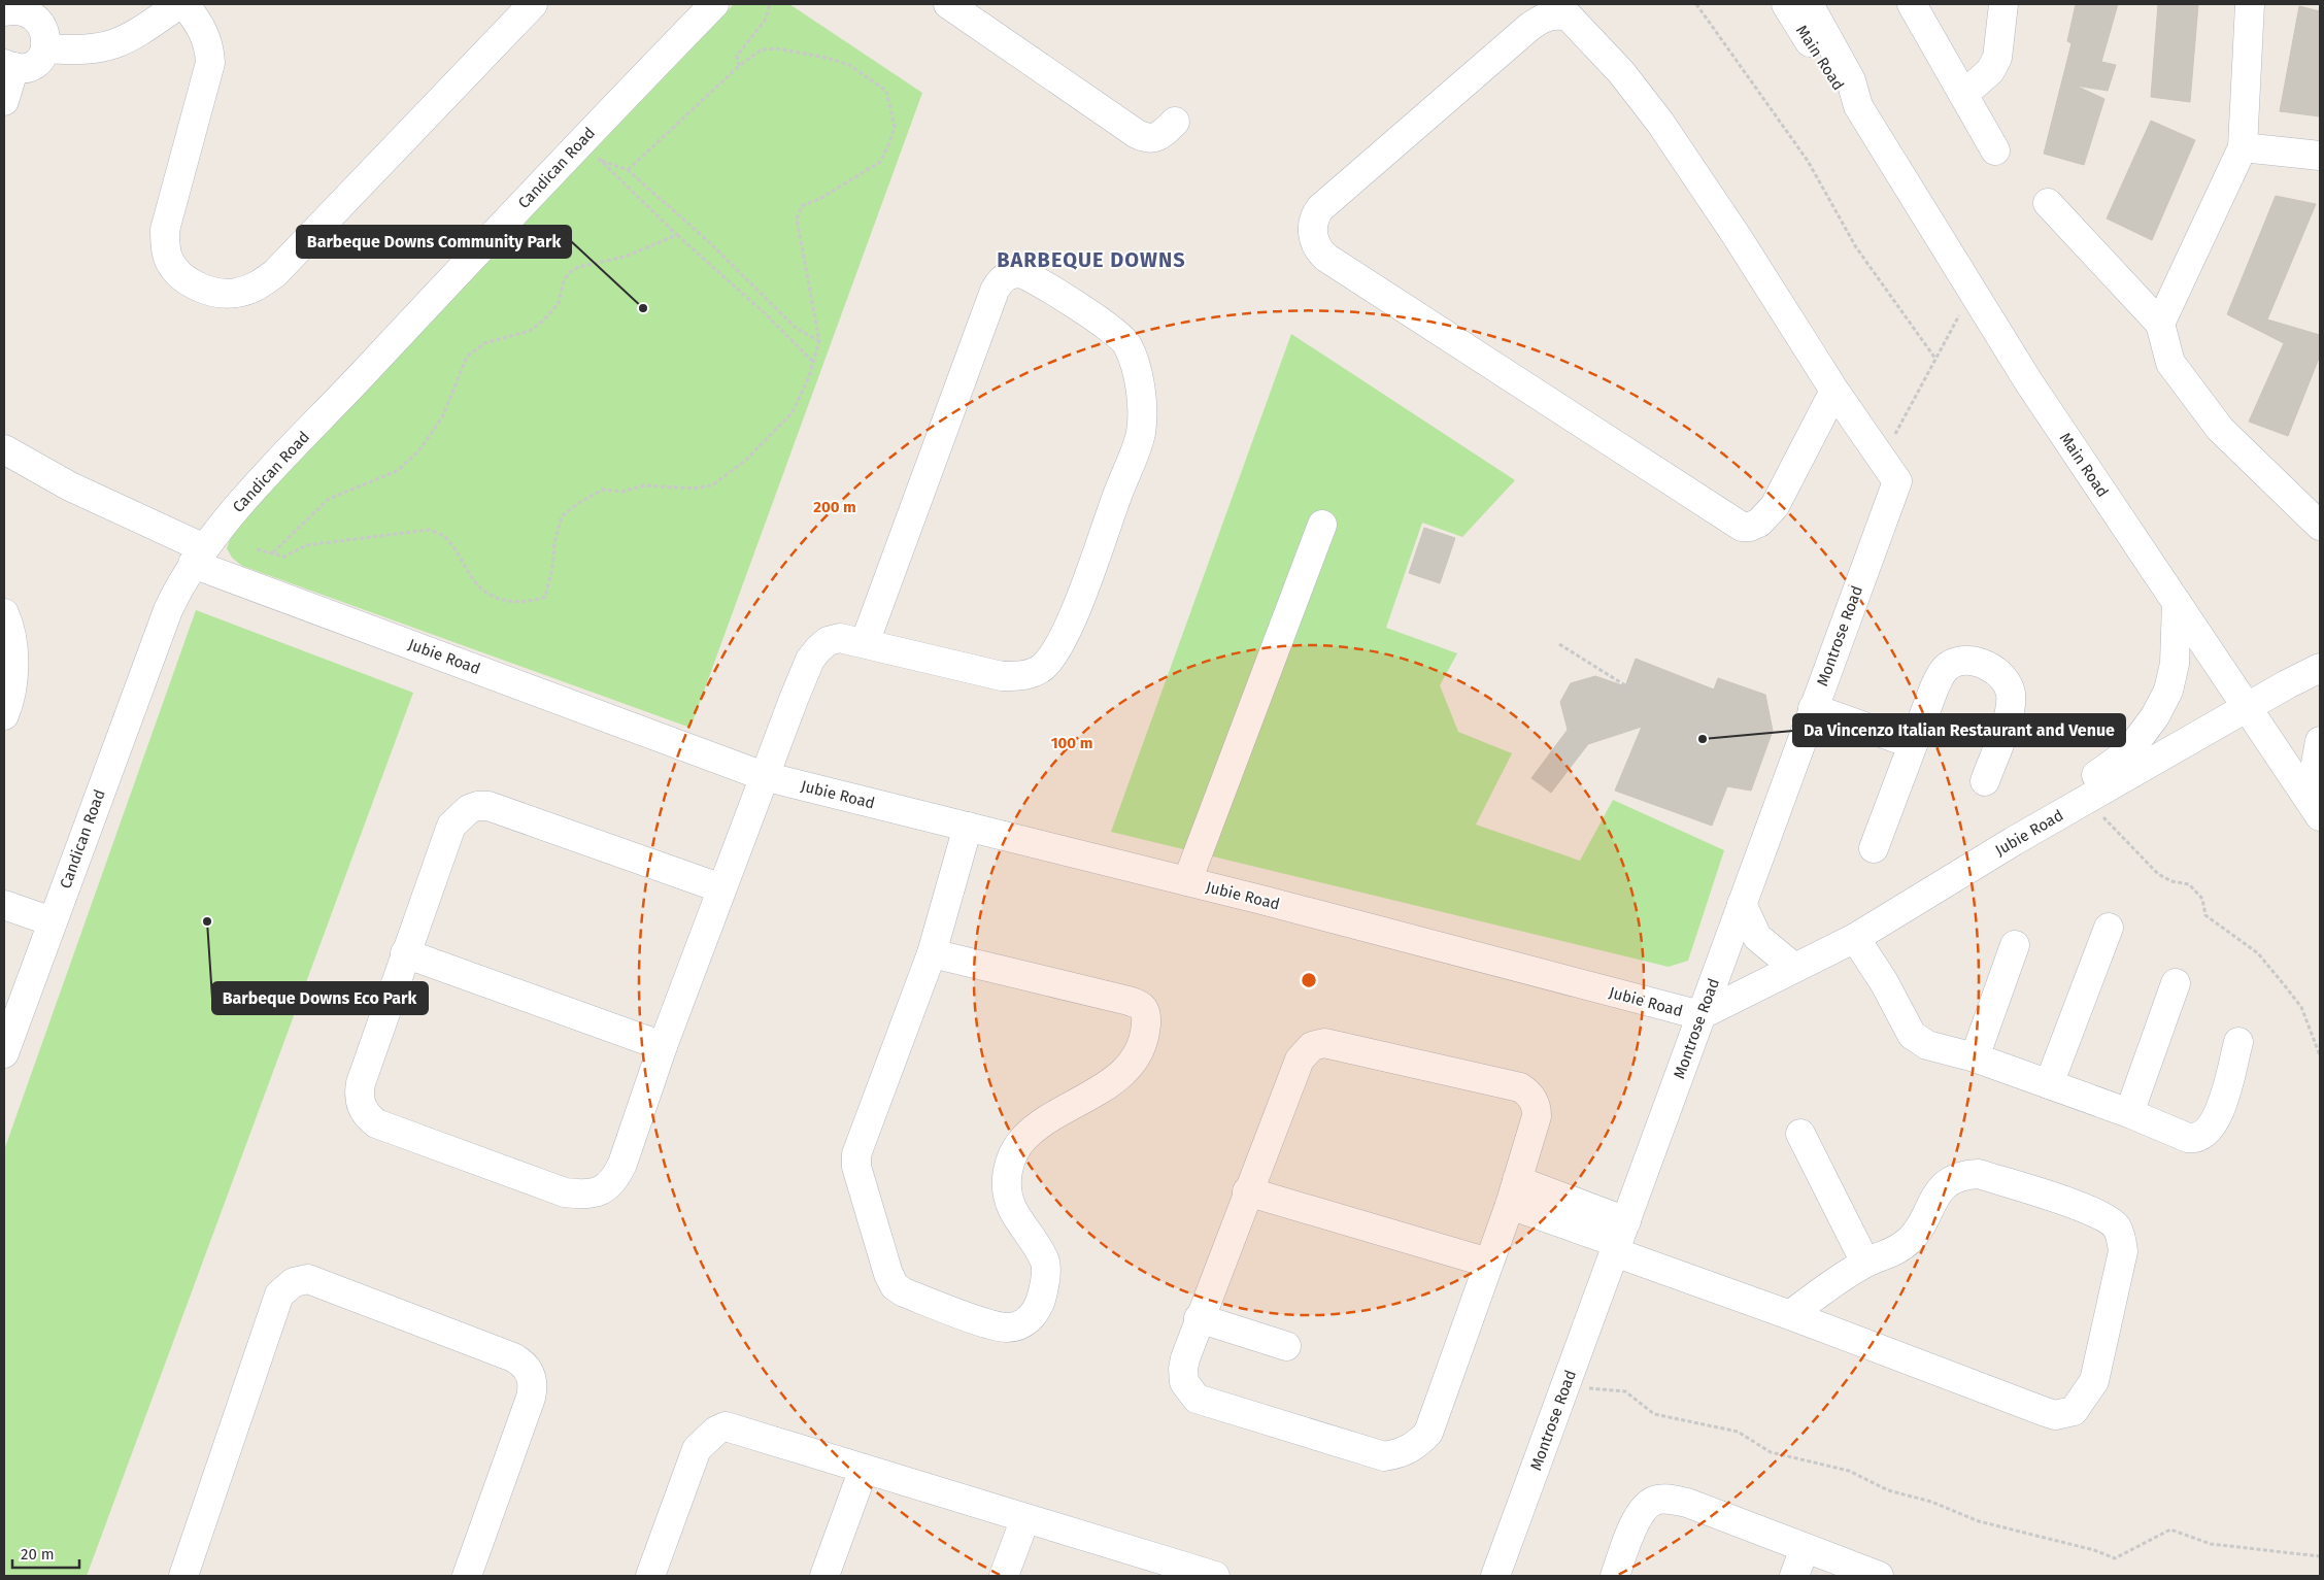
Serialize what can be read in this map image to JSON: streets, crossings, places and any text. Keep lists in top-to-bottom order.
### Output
{
  "streets": {
    "street": [
      "Main Road",
      "Candican Road",
      "Montrose Road",
      "Jubie Road"
    ]
  },
  "crossings": [
    ["Main Road", "Jubie Road"],
    ["Candican Road", "Jubie Road"],
    ["Montrose Road", "Jubie Road"]
  ],
  "districts": ["BARBEQUE DOWNS"],
  "places": ["Barbeque Downs Community Park", "Da Vincenzo Italian Restaurant and Venue", "Barbeque Downs Eco Park"],
  "scale_bar": "20 m",
  "rings": ["200 m", "100 m"]
}
